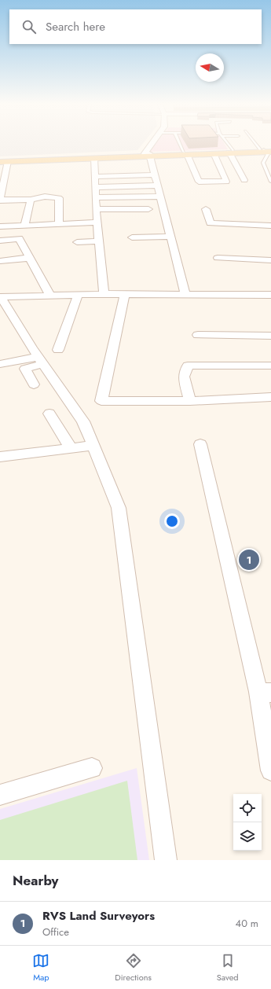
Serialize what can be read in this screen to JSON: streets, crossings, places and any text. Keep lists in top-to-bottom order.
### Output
{
  "north": "left",
  "page": {
    "search": "Search here",
    "pins": "1",
    "heading": "Nearby",
    "list": [
      {
        "mark": "1",
        "name": "RVS Land Surveyors",
        "note": "Office",
        "value": "40 m"
      }
    ],
    "nav": ["Map", "Directions", "Saved"]
  }
}
